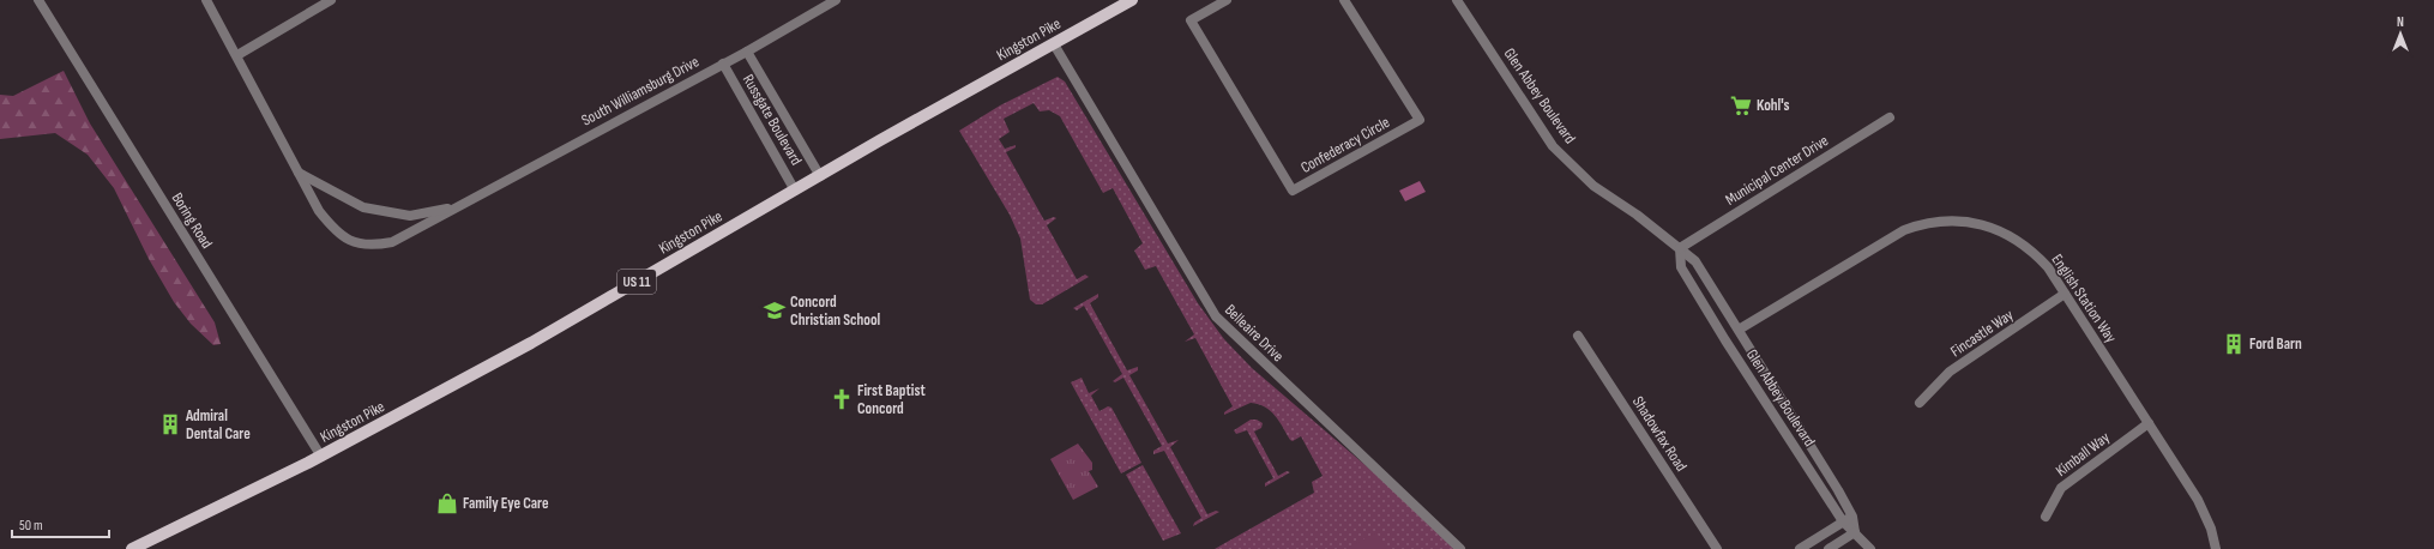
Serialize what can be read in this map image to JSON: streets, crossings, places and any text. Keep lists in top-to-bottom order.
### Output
{
  "streets": {
    "main road": ["Kingston Pike", "US 11"],
    "street": [
      "South Williamsburg Drive",
      "Glen Abbey Boulevard",
      "Russgate Boulevard",
      "Confederacy Circle",
      "Municipal Center Drive",
      "Boring Road",
      "English Station Way",
      "Belleaire Drive",
      "Fincastle Way",
      "Shadowfax Road",
      "Kimball Way"
    ]
  },
  "crossings": [
    ["Kingston Pike", "Russgate Boulevard"],
    ["Kingston Pike", "Boring Road"],
    ["Kingston Pike", "Belleaire Drive"],
    ["South Williamsburg Drive", "Russgate Boulevard"],
    ["Glen Abbey Boulevard", "Municipal Center Drive"],
    ["Glen Abbey Boulevard", "English Station Way"],
    ["English Station Way", "Fincastle Way"],
    ["English Station Way", "Kimball Way"]
  ],
  "places": {
    "supermarket": ["Kohl's"],
    "school or university": ["Concord Christian School"],
    "building": ["Ford Barn", "Admiral Dental Care"],
    "church": ["First Baptist Concord"],
    "shop": ["Family Eye Care"]
  },
  "scale_bar": "50 m",
  "north": "top"
}
